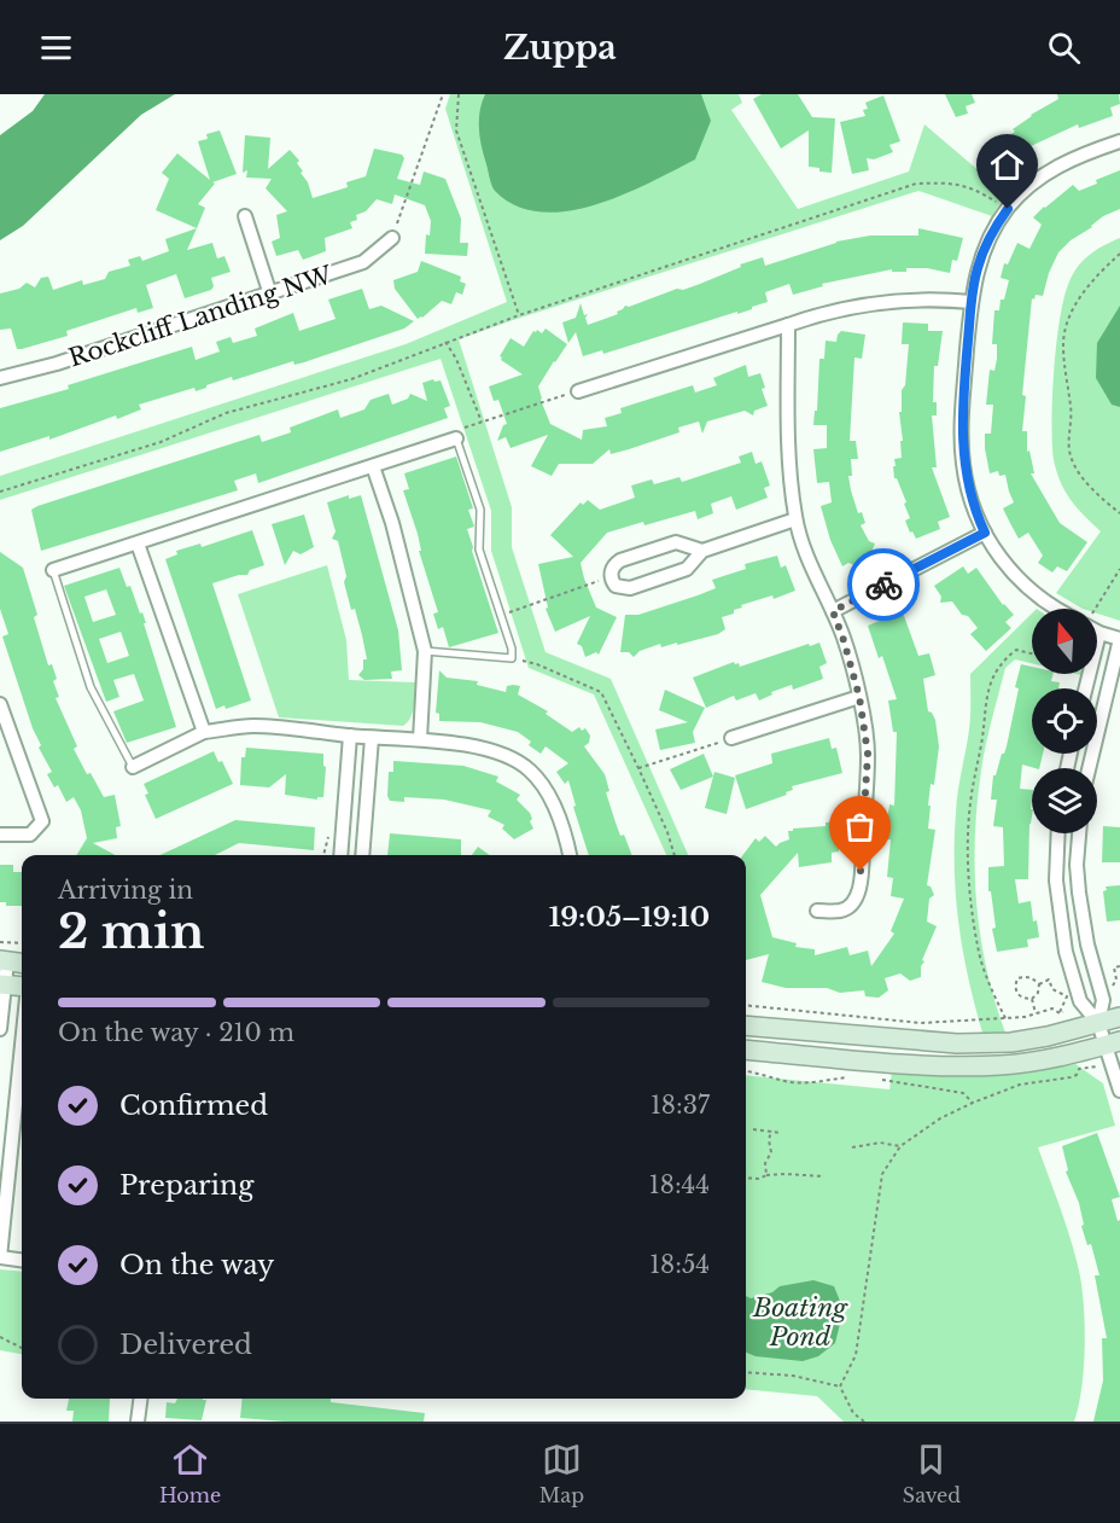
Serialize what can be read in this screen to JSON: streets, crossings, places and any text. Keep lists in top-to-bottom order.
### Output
{
  "streets": {
    "street": ["Rockcliff Landing NW"]
  },
  "water": ["Boating Pond"],
  "north": "top",
  "page": {
    "header": "Zuppa",
    "heading": ["2 min", "Arriving in", "19:05–19:10"],
    "bar": "On the way · 210 m",
    "list": [
      ["Confirmed", "18:37"],
      ["Preparing", "18:44"],
      ["On the way", "18:54"],
      "Delivered"
    ],
    "tabs": ["Home", "Map", "Saved"]
  }
}
